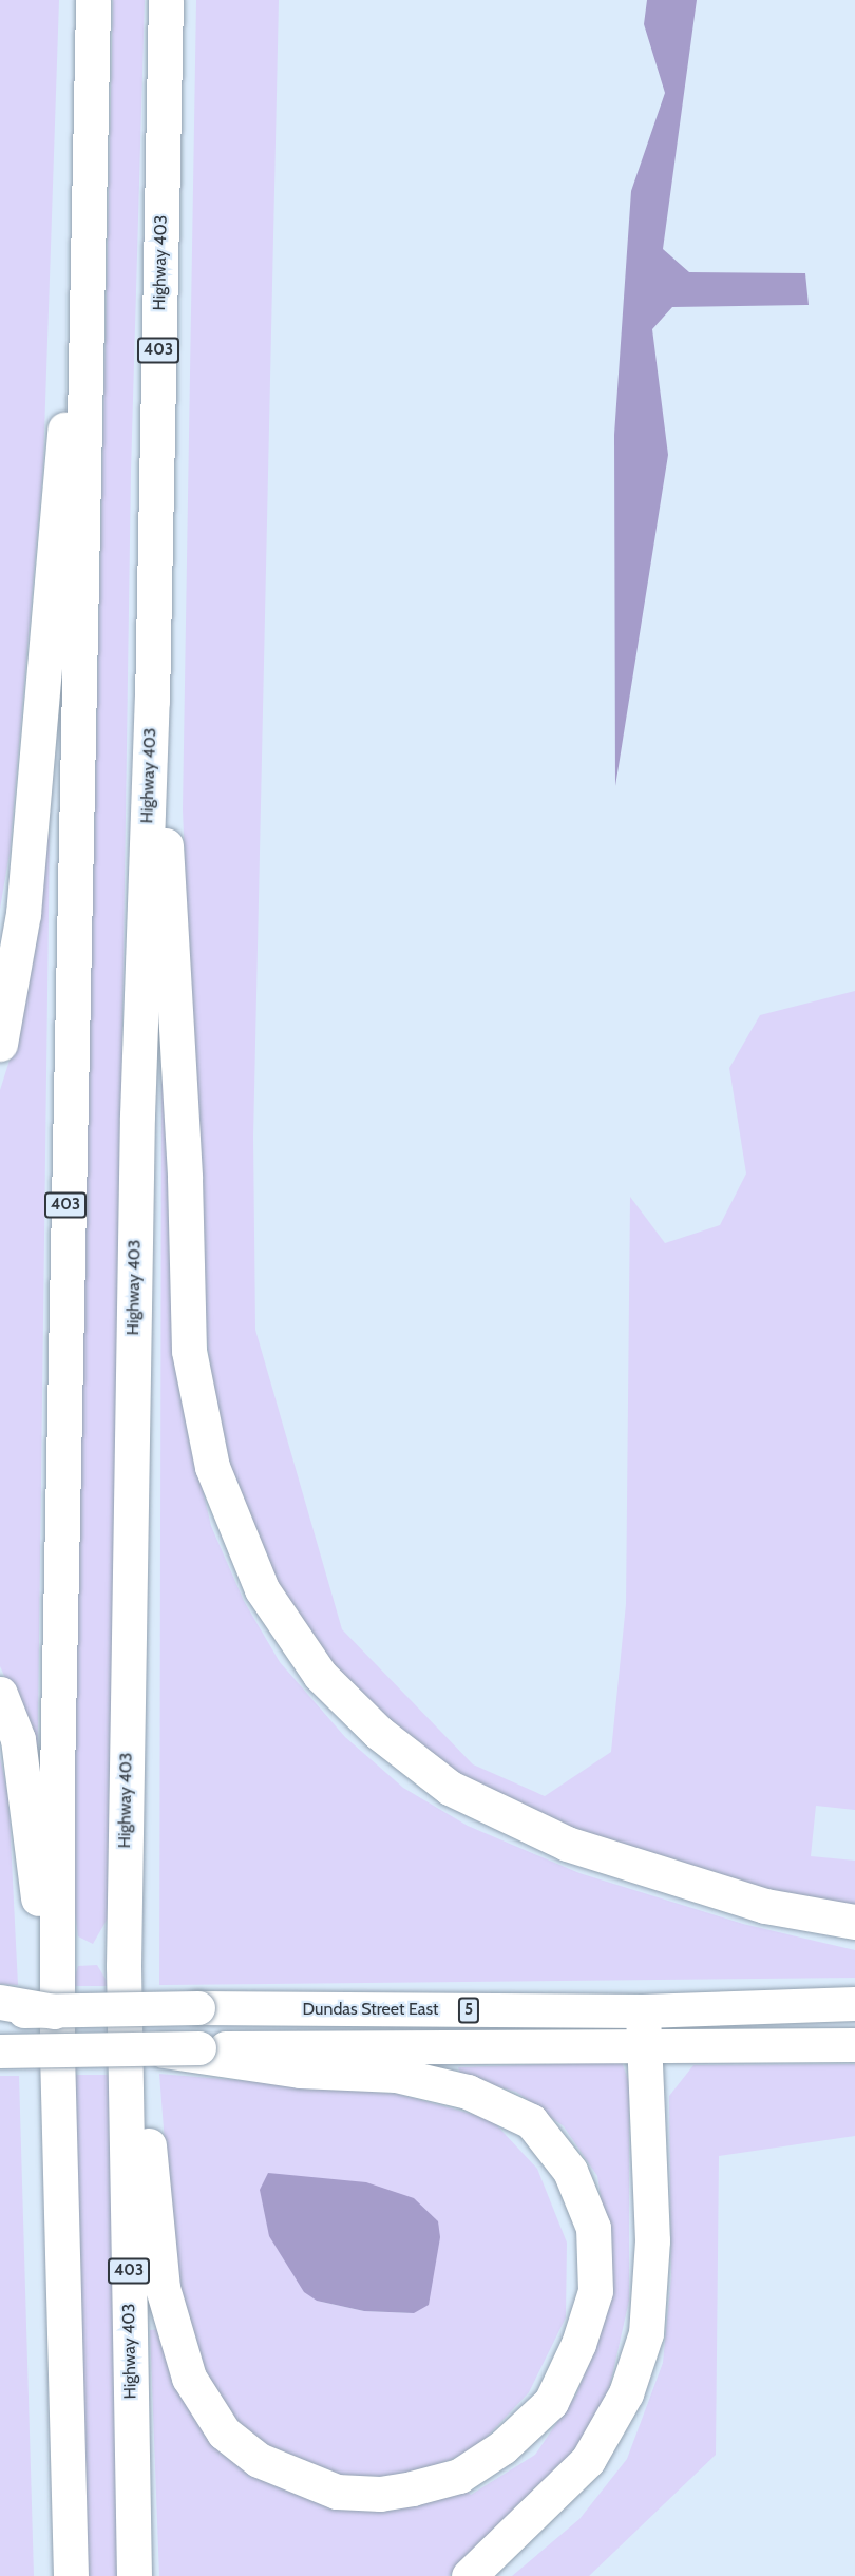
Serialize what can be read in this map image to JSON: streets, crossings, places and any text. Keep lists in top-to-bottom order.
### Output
{
  "streets": {
    "highway": ["Highway 403", "403"],
    "main road": ["Dundas Street East", "5"]
  }
}
